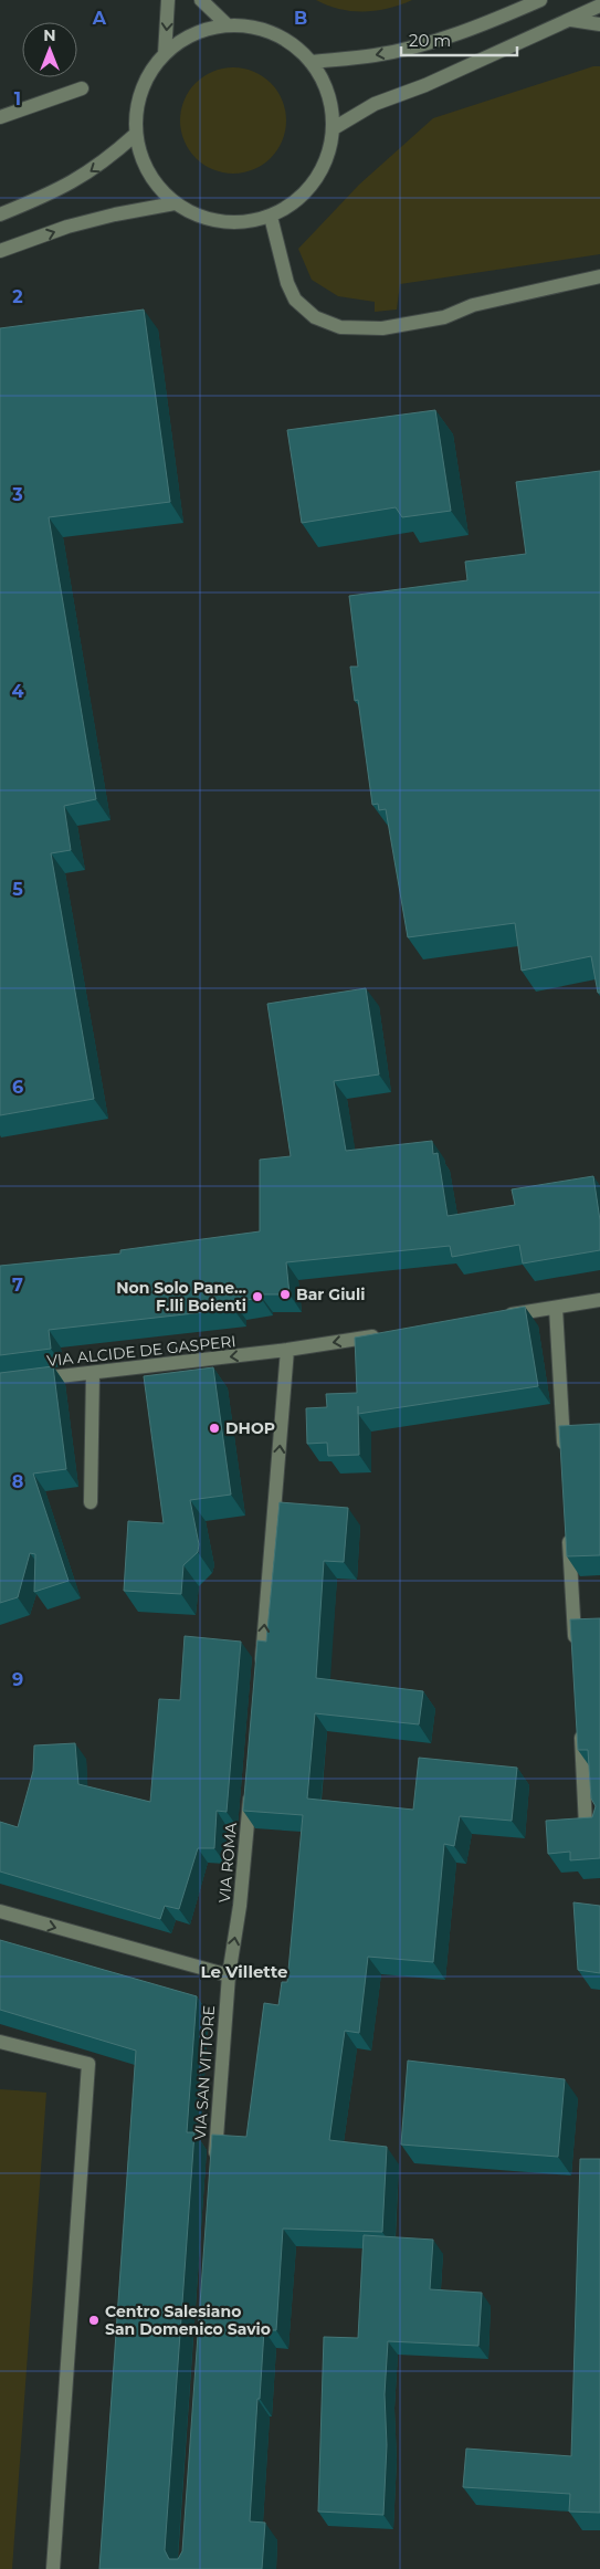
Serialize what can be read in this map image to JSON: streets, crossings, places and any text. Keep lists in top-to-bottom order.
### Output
{
  "streets": {
    "street": ["VIA ALCIDE DE GASPERI", "VIA ROMA", "VIA SAN VITTORE"]
  },
  "crossings": [
    ["VIA ROMA", "VIA SAN VITTORE"]
  ],
  "one_way": ["VIA ALCIDE DE GASPERI", "VIA ROMA"],
  "districts": ["Le Villette"],
  "places": [
    "Bar Giuli",
    "Non Solo Pane... F.lli Boienti",
    "DHOP",
    "Centro Salesiano San Domenico Savio"
  ],
  "scale_bar": "20 m",
  "north": "top",
  "grid": {
    "columns": ["A", "B"],
    "rows": [
      "1",
      "2",
      "3",
      "4",
      "5",
      "6",
      "7",
      "8",
      "9"
    ]
  }
}
